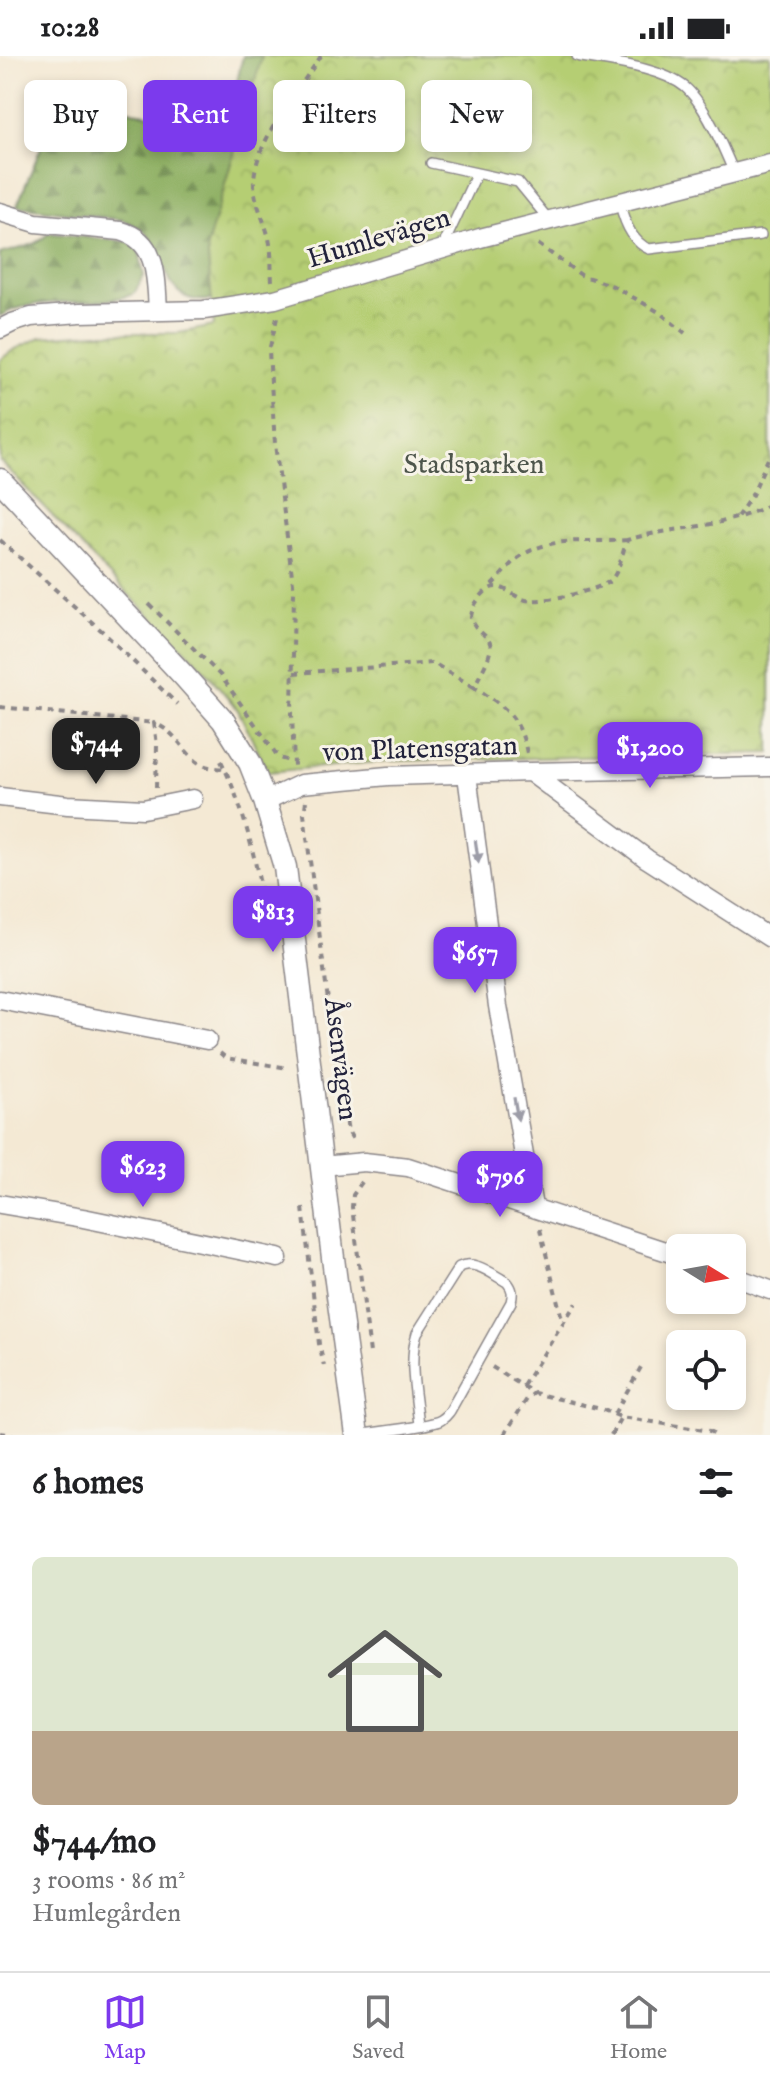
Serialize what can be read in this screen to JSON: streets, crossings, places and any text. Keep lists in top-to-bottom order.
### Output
{
  "streets": {
    "street": ["Humlevägen", "von Platensgatan", "Åsenvägen"]
  },
  "crossings": [
    ["von Platensgatan", "Åsenvägen"]
  ],
  "parks": ["Stadsparken"],
  "north": "right",
  "page": {
    "status": "10:28",
    "chip": [
      "Buy",
      "Rent",
      "Filters",
      "New"
    ],
    "price": [
      "$744",
      "$1,200",
      "$813",
      "$657",
      "$623",
      "$796"
    ],
    "heading": "6 homes",
    "list": [
      {
        "name": "$744/mo",
        "note": "3 rooms · 86 m² · Humlegården"
      }
    ],
    "tabs": ["Map", "Saved", "Home"]
  }
}
